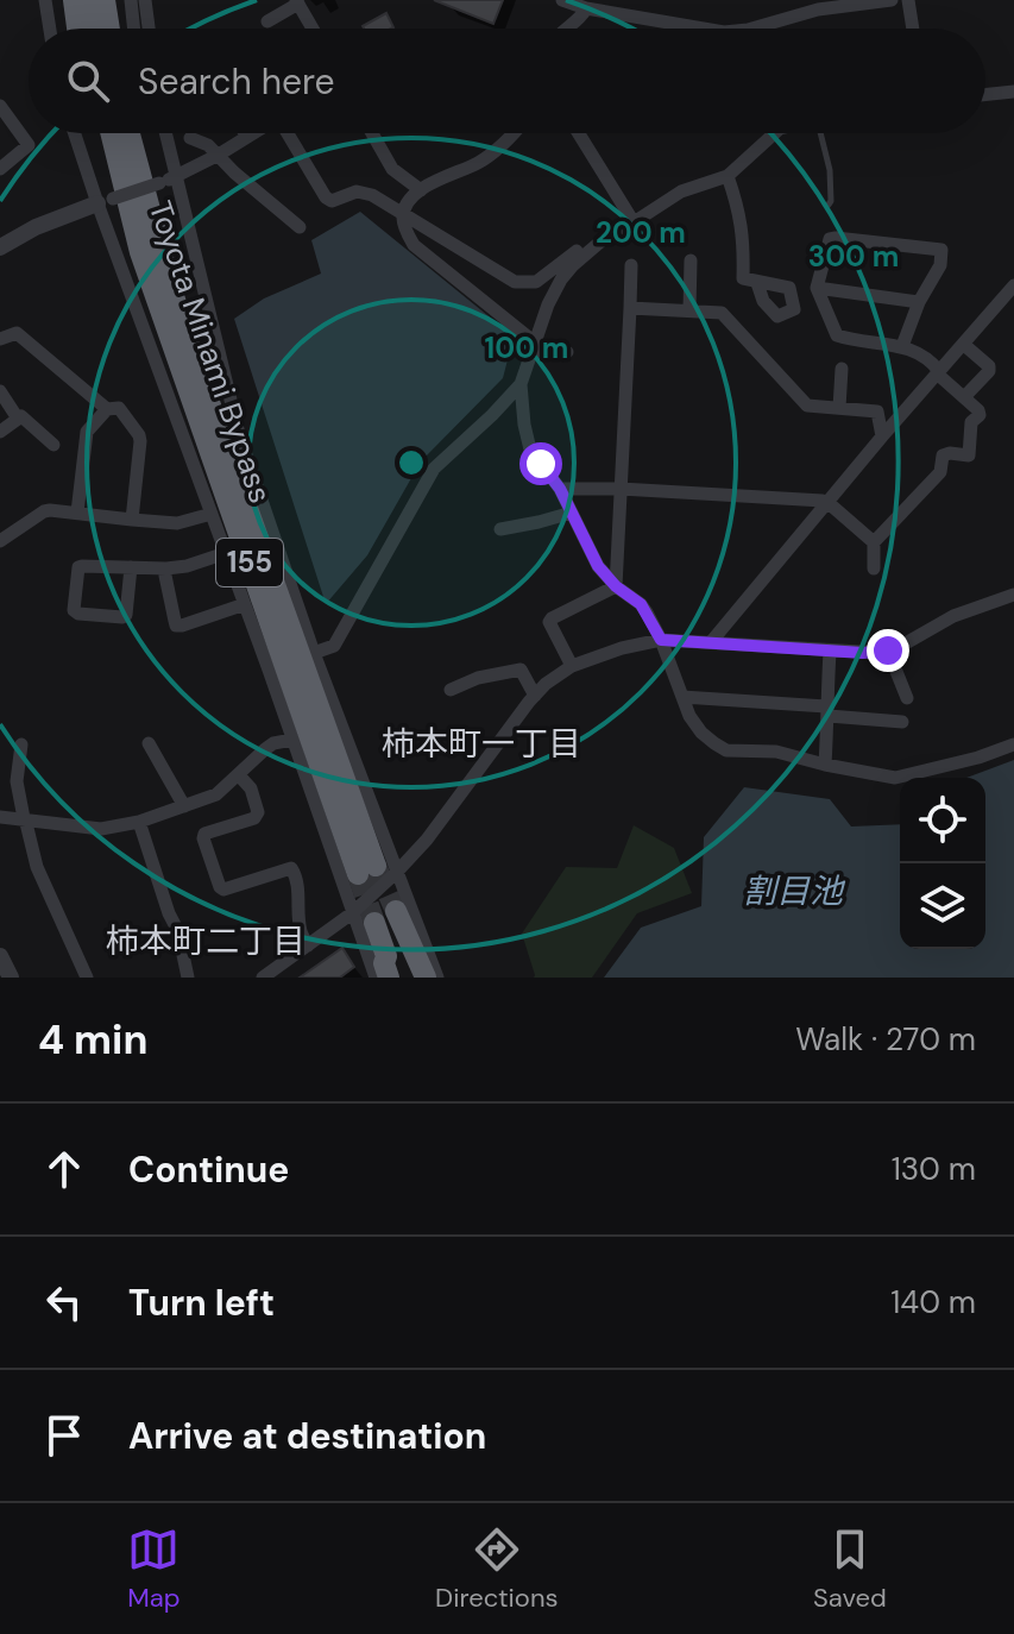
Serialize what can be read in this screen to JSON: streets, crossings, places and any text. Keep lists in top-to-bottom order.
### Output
{
  "streets": {
    "highway": ["Toyota Minami Bypass", "155"]
  },
  "crossings": [
    ["Toyota Minami Bypass", "155"]
  ],
  "districts": ["柿本町一丁目", "柿本町二丁目"],
  "water": ["割目池"],
  "page": {
    "search": "Search here",
    "heading": ["4 min", "Walk · 270 m"],
    "list": [
      ["Continue", "130 m"],
      ["Turn left", "140 m"],
      "Arrive at destination"
    ],
    "nav": ["Map", "Directions", "Saved"]
  },
  "rings": ["200 m", "300 m", "100 m"]
}
